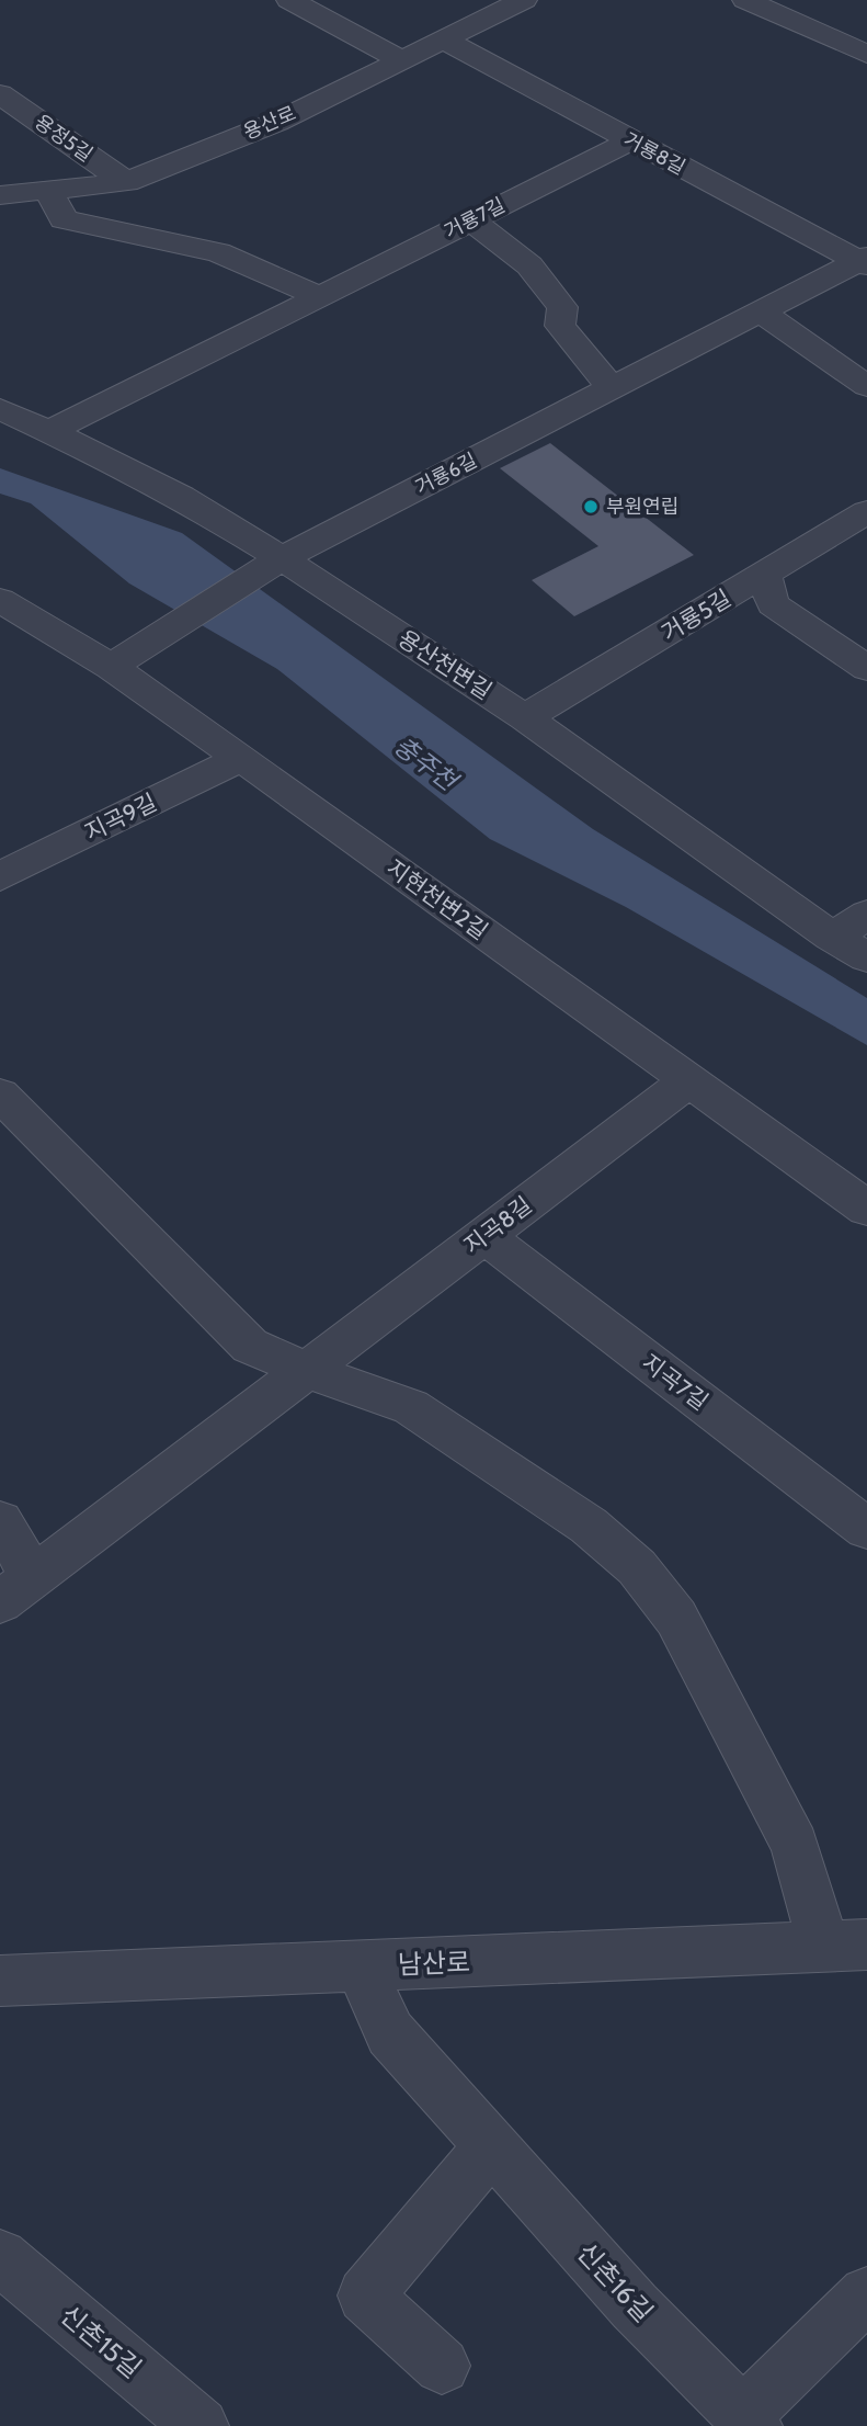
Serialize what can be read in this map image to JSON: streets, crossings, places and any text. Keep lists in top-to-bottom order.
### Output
{
  "streets": {
    "street": [
      "용산로",
      "용정5길",
      "거룡8길",
      "거룡7길",
      "거룡6길",
      "거룡5길",
      "용산천변길",
      "지곡9길",
      "지현천변2길",
      "지곡8길",
      "지곡7길",
      "남산로",
      "신촌16길",
      "신촌15길"
    ]
  },
  "crossings": [
    ["용산로", "용정5길"],
    ["용산로", "거룡8길"],
    ["거룡8길", "거룡7길"],
    ["거룡8길", "거룡6길"],
    ["거룡7길", "용산천변길"],
    ["거룡6길", "용산천변길"],
    ["거룡6길", "지현천변2길"],
    ["거룡5길", "용산천변길"],
    ["지곡9길", "지현천변2길"],
    ["지현천변2길", "지곡8길"],
    ["지곡8길", "지곡7길"],
    ["남산로", "신촌16길"]
  ],
  "water": ["충주천"],
  "places": ["부원연립"]
}
